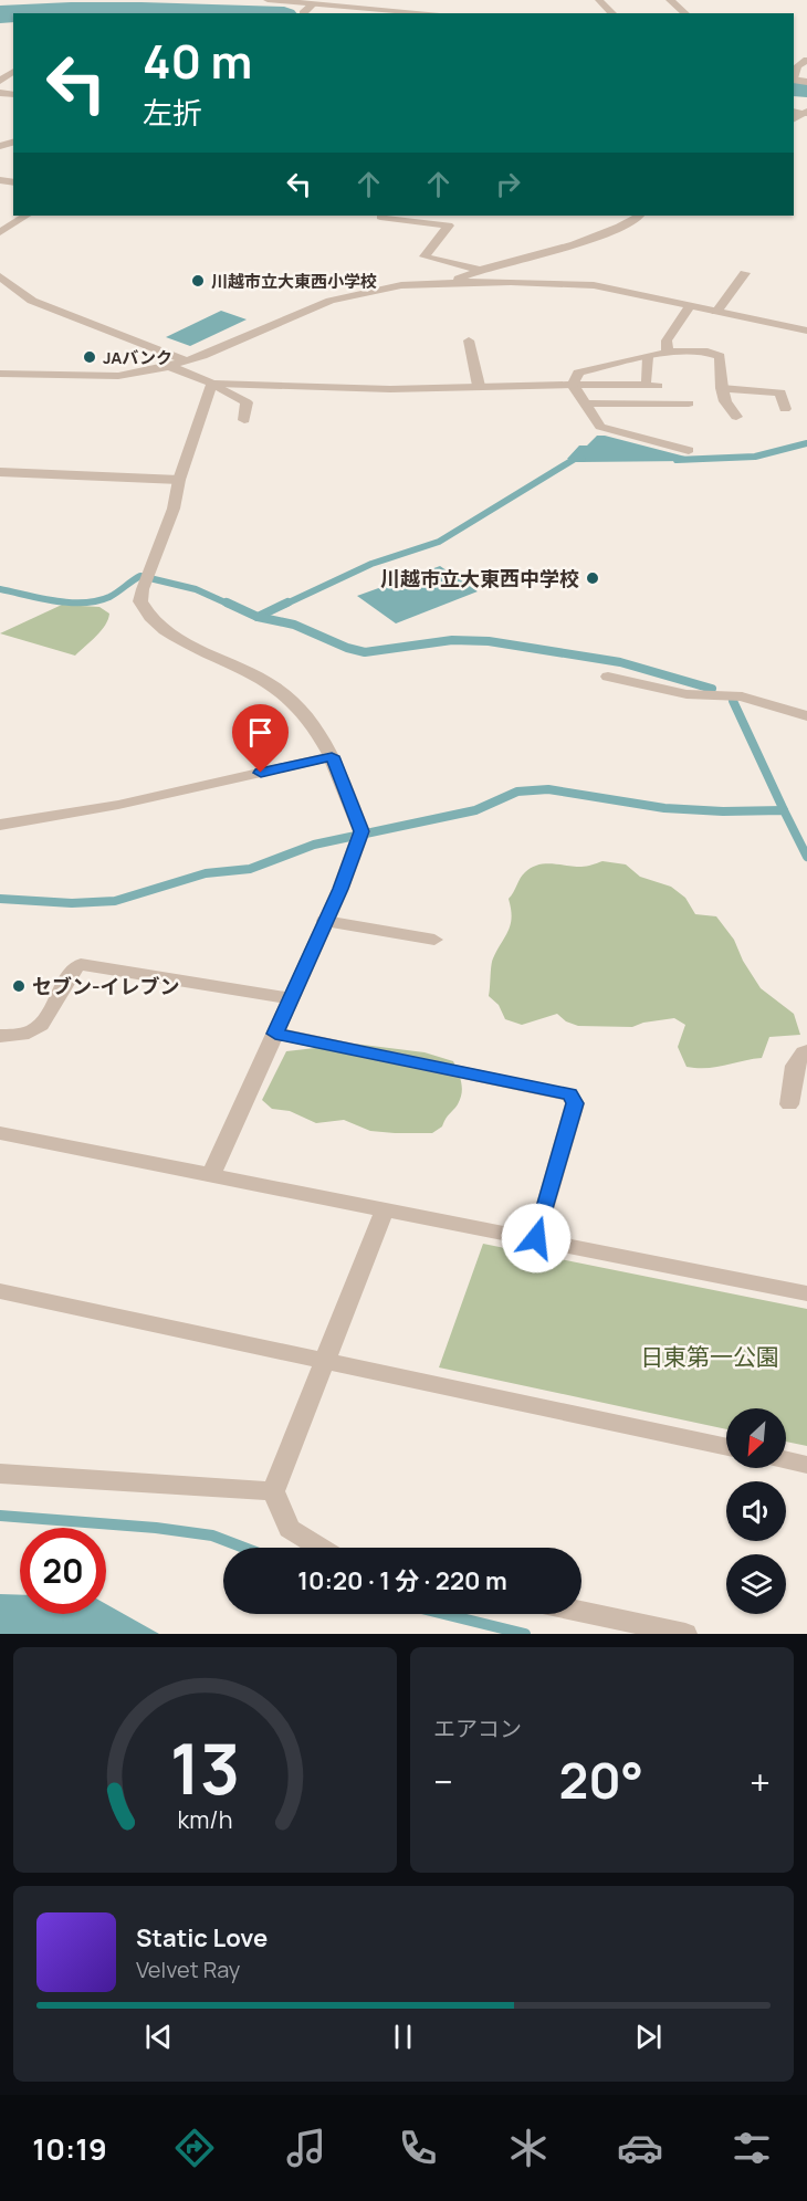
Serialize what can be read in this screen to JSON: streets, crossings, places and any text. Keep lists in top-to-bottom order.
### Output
{
  "parks": ["日東第一公園"],
  "places": [
    "川越市立大東西小学校",
    "JAバンク",
    "川越市立大東西中学校",
    "セブン-イレブン"
  ],
  "north": "bottom left",
  "page": {
    "turn": ["40 m", "左折"],
    "limit": "20",
    "trip": "10:20 · 1 分 · 220 m",
    "tile": "エアコン",
    "heat": ["−", "20°", "+"],
    "song": ["Static Love", "Velvet Ray"],
    "tabs": "10:19",
    "gauge": ["13", "km/h"]
  }
}
